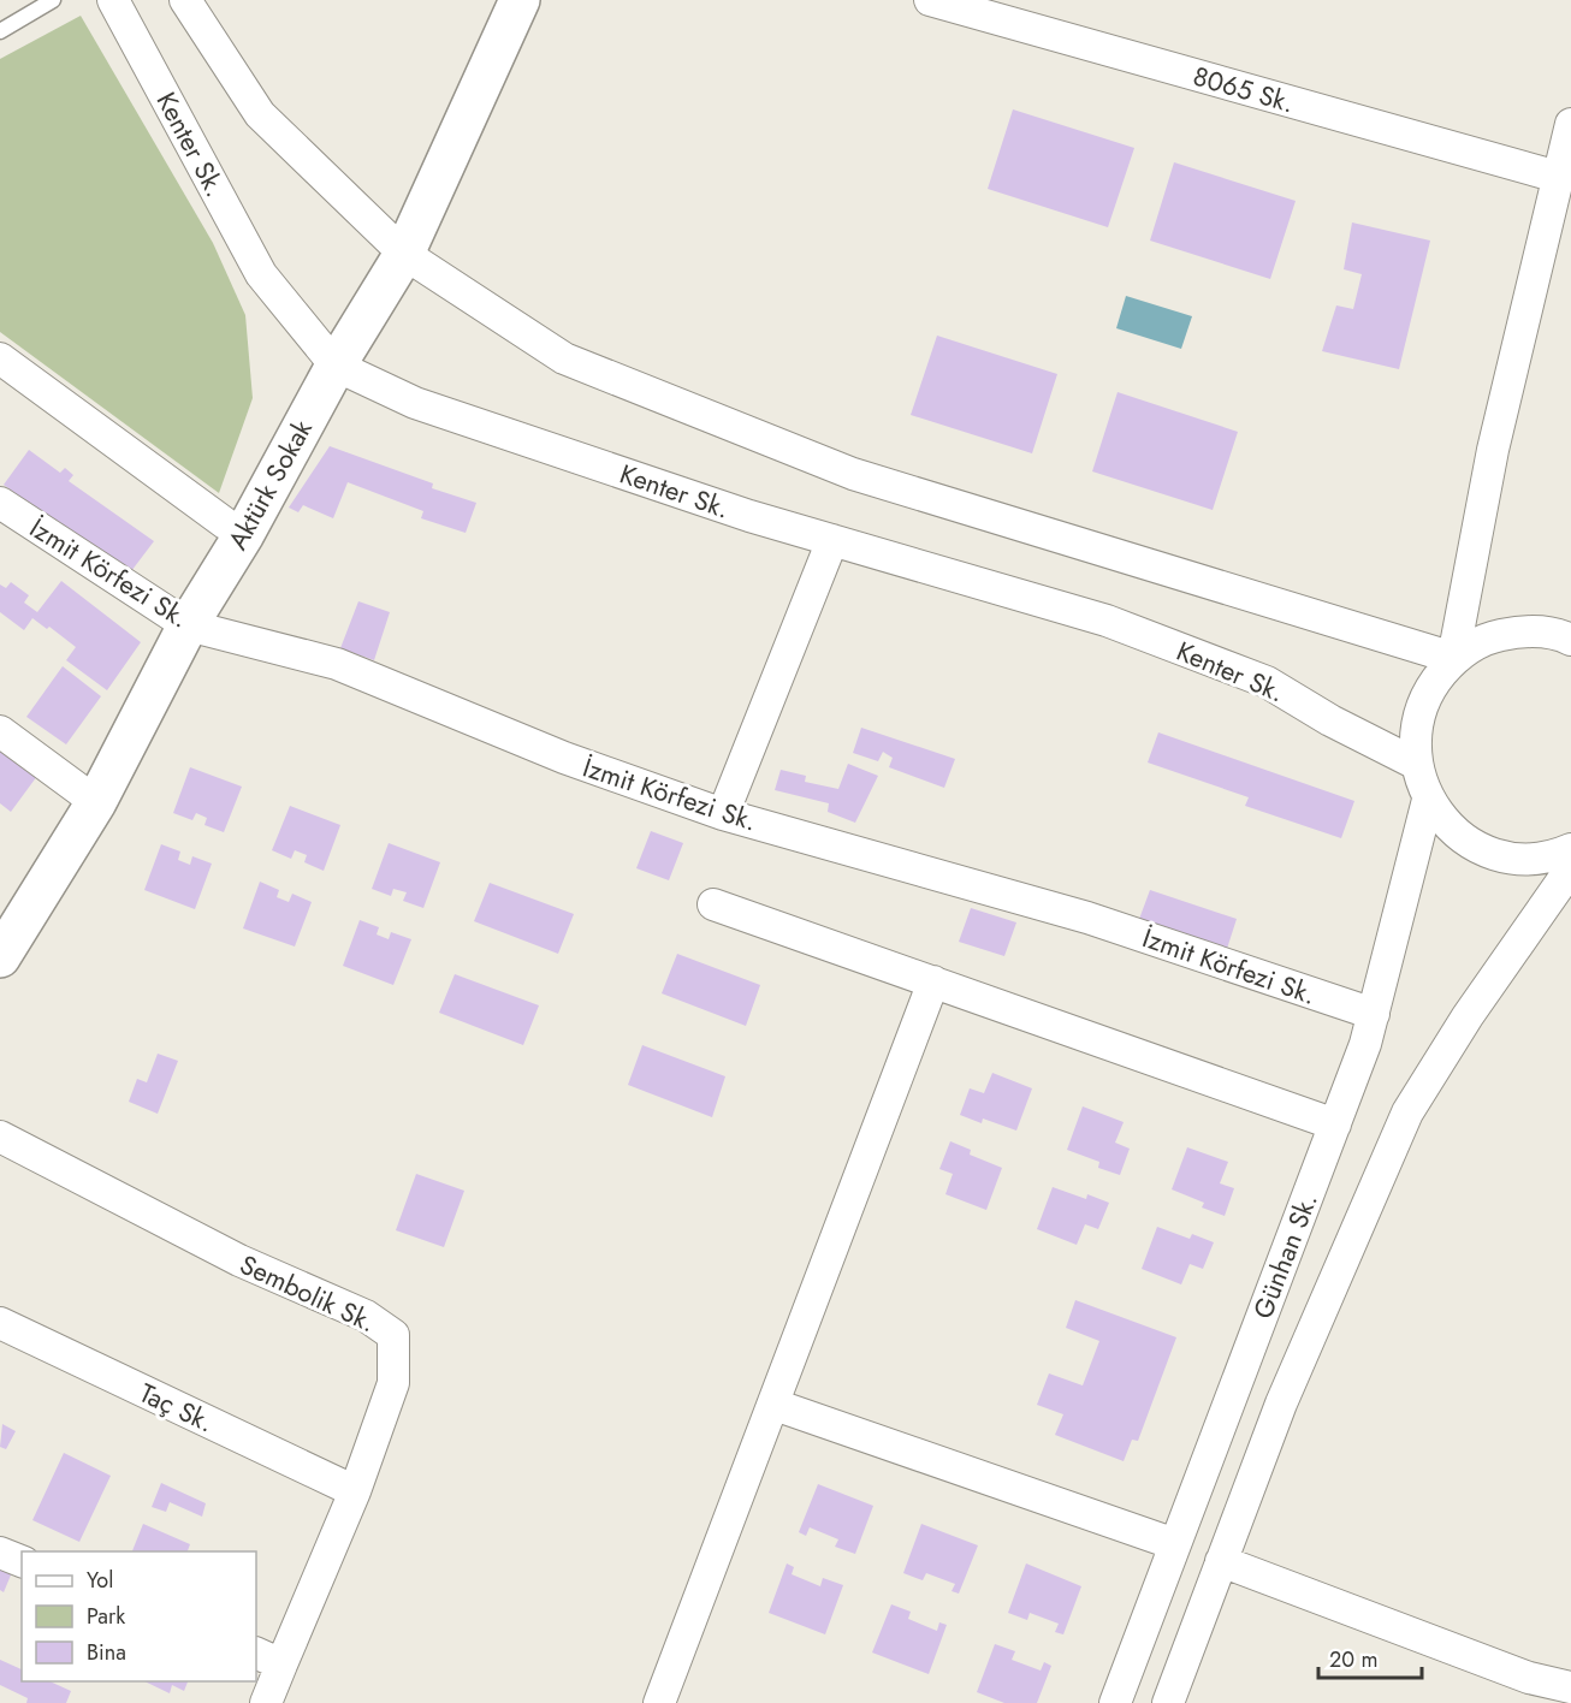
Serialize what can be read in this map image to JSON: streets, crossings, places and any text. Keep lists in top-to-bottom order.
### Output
{
  "streets": {
    "street": [
      "8065 Sk.",
      "Kenter Sk.",
      "Aktürk Sokak",
      "İzmit Körfezi Sk.",
      "Günhan Sk.",
      "Sembolik Sk.",
      "Taç Sk."
    ]
  },
  "crossings": [
    ["Kenter Sk.", "Aktürk Sokak"],
    ["Aktürk Sokak", "İzmit Körfezi Sk."],
    ["İzmit Körfezi Sk.", "Günhan Sk."],
    ["Sembolik Sk.", "Taç Sk."]
  ],
  "legend": ["Yol", "Park", "Bina"],
  "scale_bar": "20 m"
}
